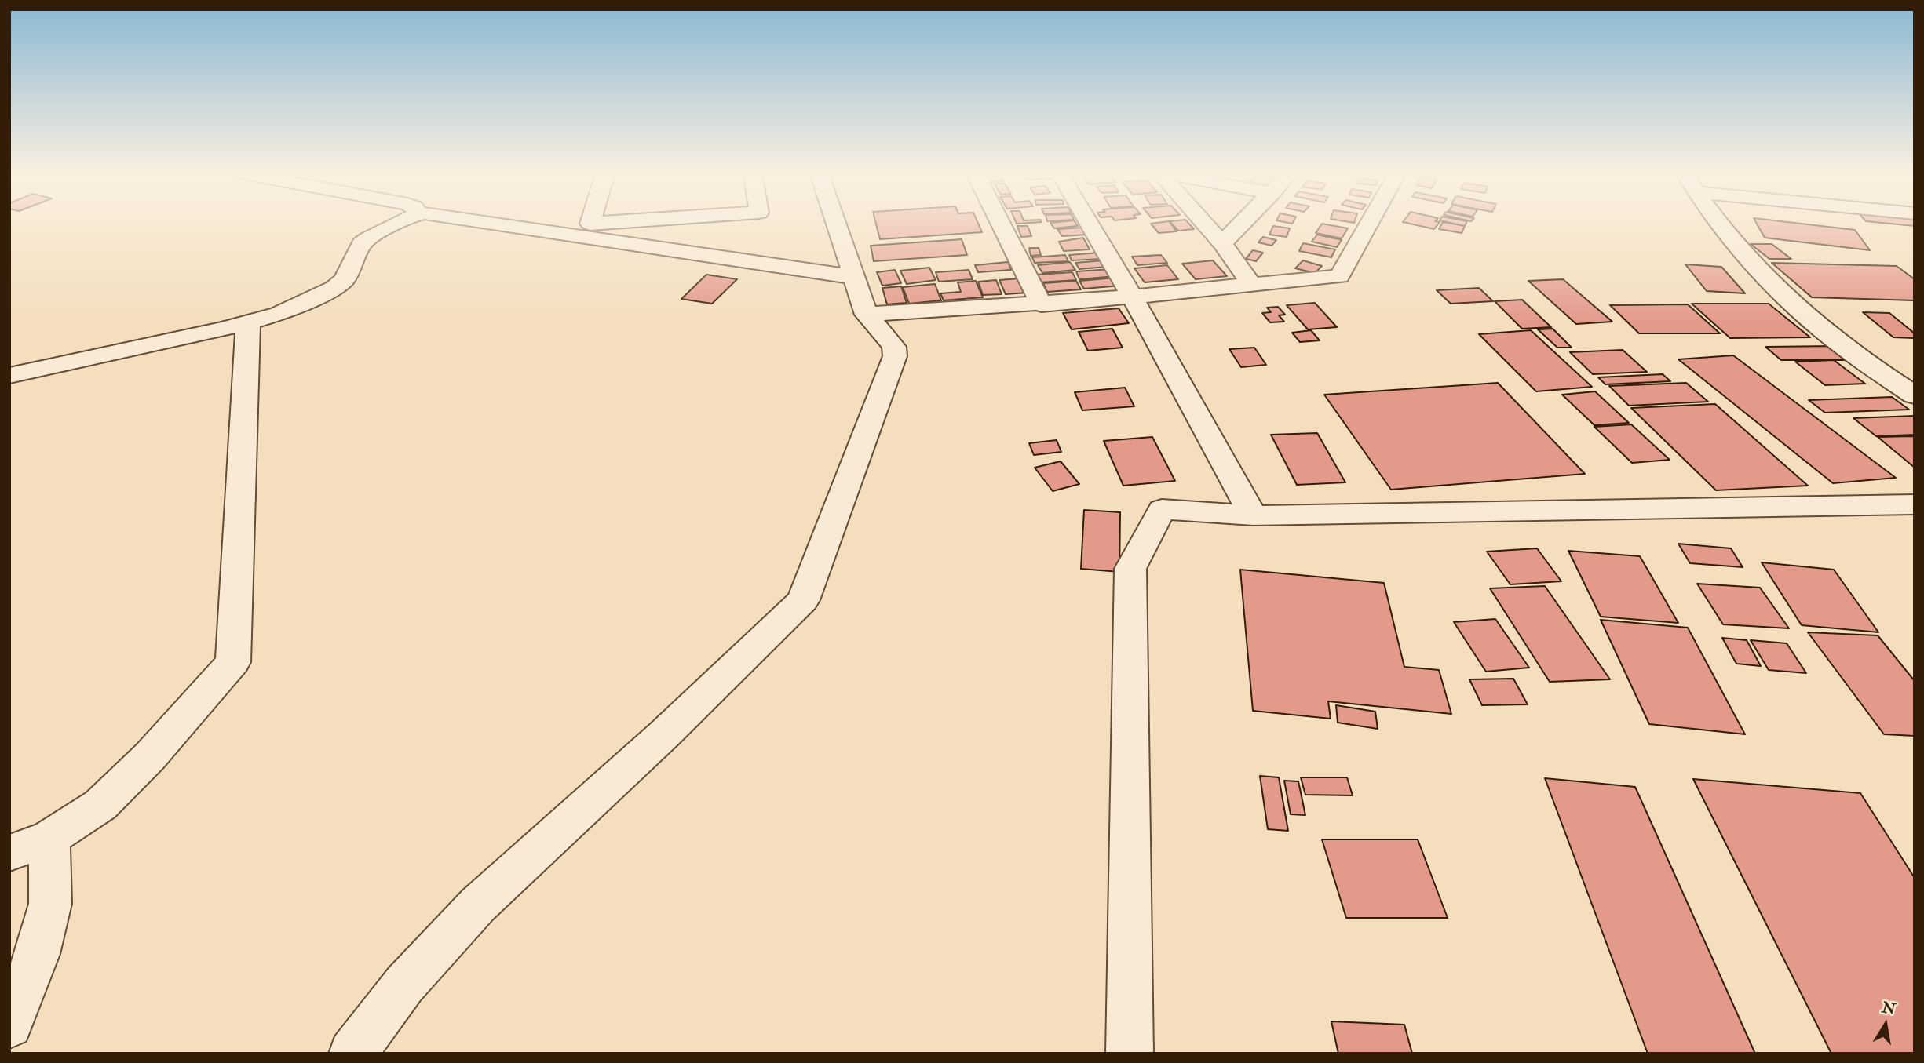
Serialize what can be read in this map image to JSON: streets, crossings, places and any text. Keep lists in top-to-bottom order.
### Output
{
  "north": "top"
}
